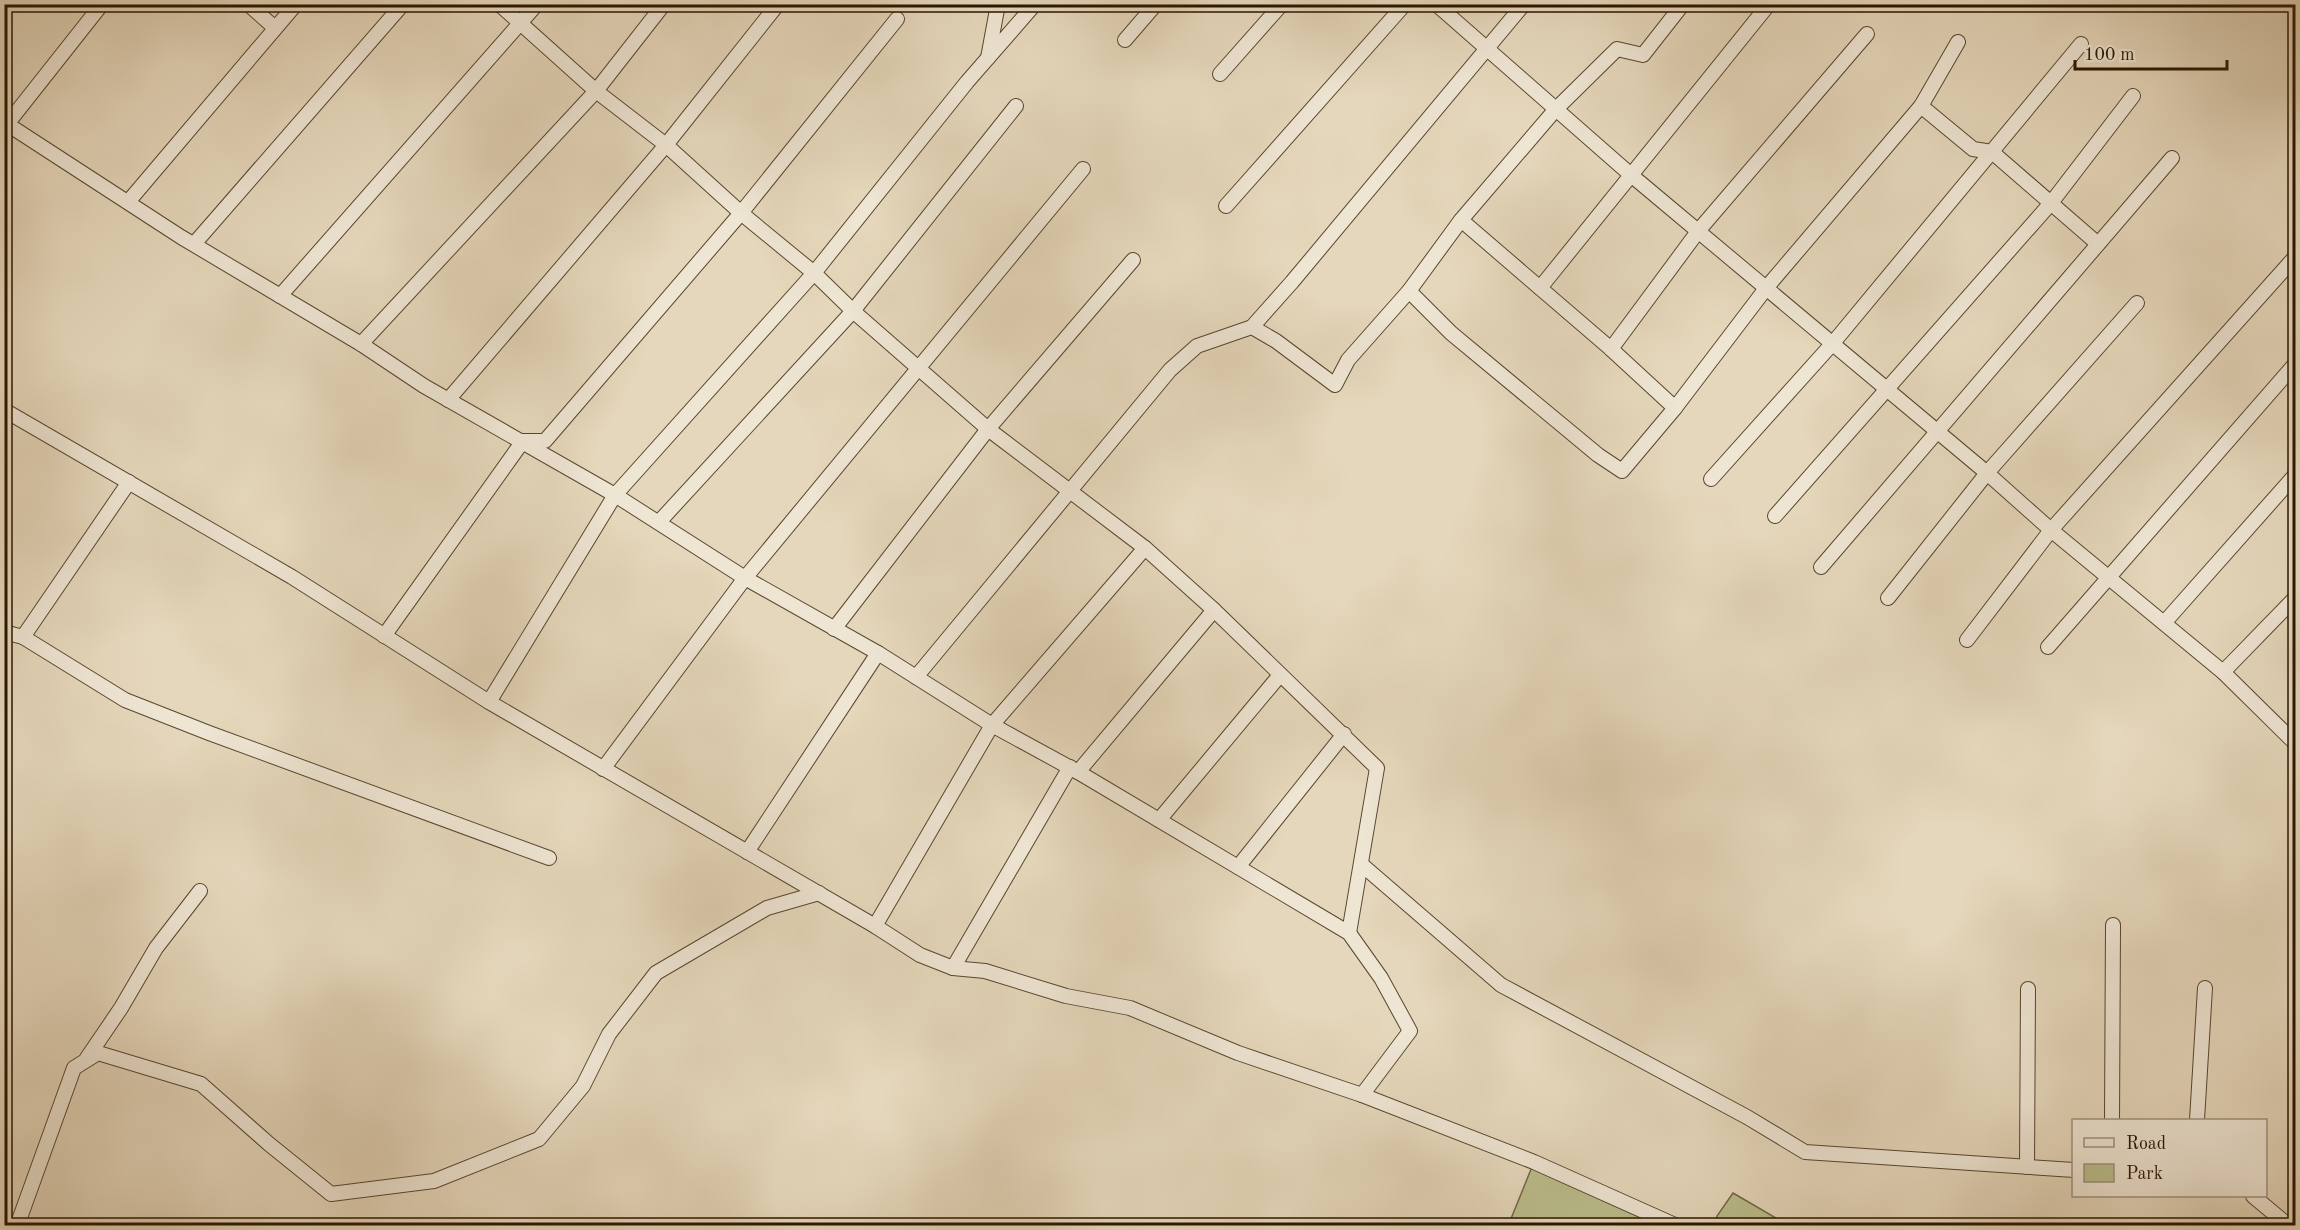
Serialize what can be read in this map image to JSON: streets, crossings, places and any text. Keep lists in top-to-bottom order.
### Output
{
  "legend": ["Road", "Park"],
  "scale_bar": "100 m"
}
